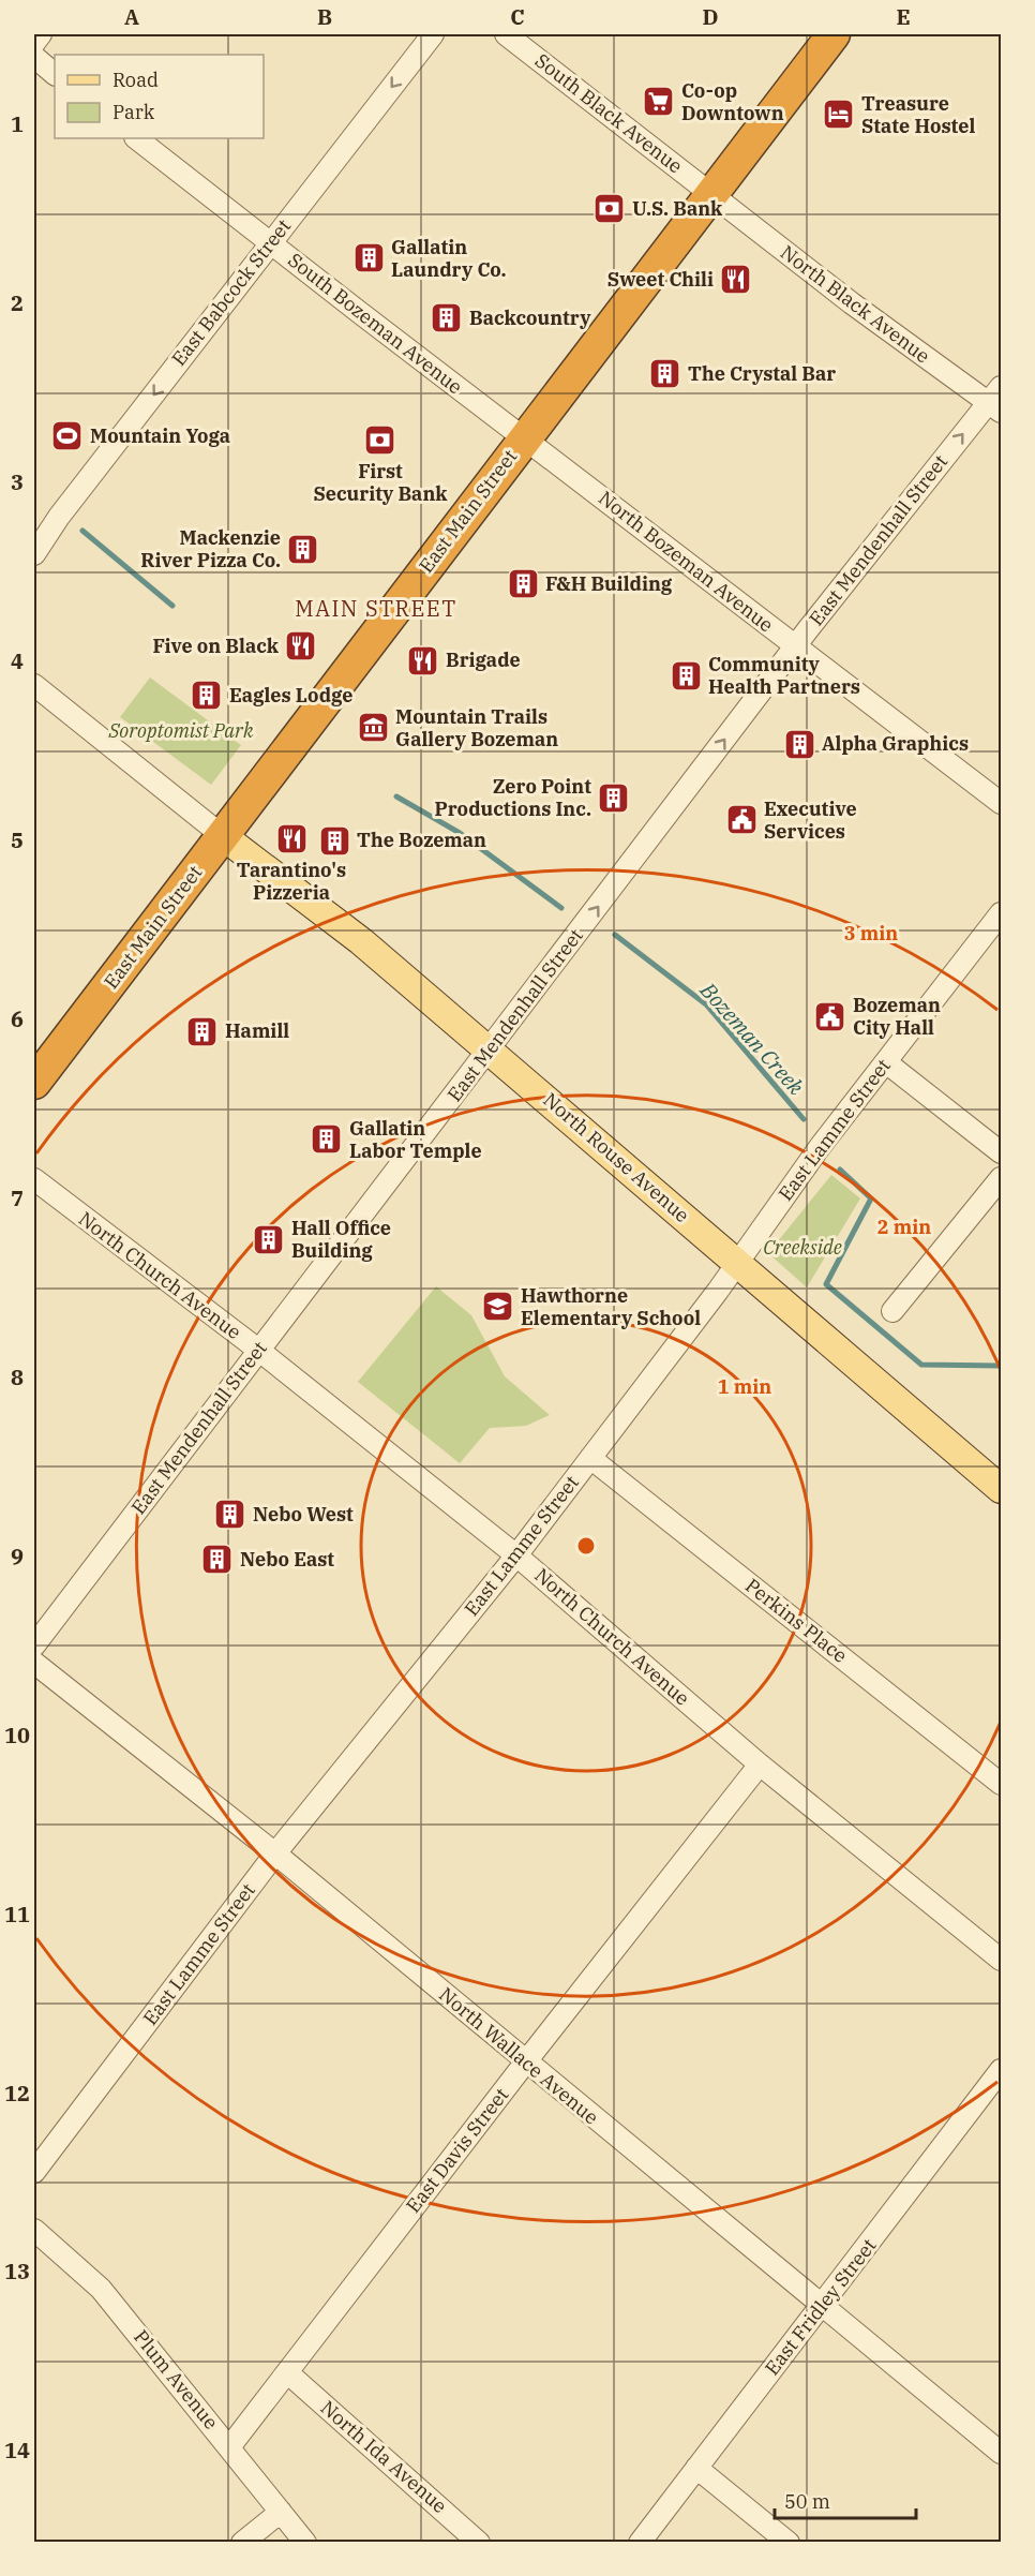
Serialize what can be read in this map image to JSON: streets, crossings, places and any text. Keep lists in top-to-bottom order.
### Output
{
  "streets": {
    "highway": ["East Main Street"],
    "main road": ["North Rouse Avenue"],
    "street": [
      "South Black Avenue",
      "East Babcock Street",
      "North Black Avenue",
      "South Bozeman Avenue",
      "East Mendenhall Street",
      "North Bozeman Avenue",
      "East Lamme Street",
      "North Church Avenue",
      "Perkins Place",
      "North Wallace Avenue",
      "East Davis Street",
      "East Fridley Street",
      "Plum Avenue",
      "North Ida Avenue"
    ]
  },
  "crossings": [
    ["South Black Avenue", "North Black Avenue"],
    ["South Black Avenue", "East Main Street"],
    ["East Babcock Street", "South Bozeman Avenue"],
    ["North Black Avenue", "East Main Street"],
    ["North Black Avenue", "East Mendenhall Street"],
    ["South Bozeman Avenue", "East Main Street"],
    ["South Bozeman Avenue", "North Bozeman Avenue"],
    ["East Main Street", "North Bozeman Avenue"],
    ["East Main Street", "North Rouse Avenue"],
    ["East Mendenhall Street", "North Bozeman Avenue"],
    ["East Mendenhall Street", "North Rouse Avenue"],
    ["East Mendenhall Street", "North Church Avenue"],
    ["East Lamme Street", "North Rouse Avenue"],
    ["East Lamme Street", "North Church Avenue"],
    ["East Lamme Street", "Perkins Place"],
    ["East Lamme Street", "North Wallace Avenue"],
    ["North Church Avenue", "East Davis Street"],
    ["North Wallace Avenue", "East Davis Street"],
    ["North Wallace Avenue", "East Fridley Street"],
    ["East Davis Street", "Plum Avenue"],
    ["East Davis Street", "North Ida Avenue"]
  ],
  "one_way": ["East Babcock Street", "East Mendenhall Street"],
  "districts": ["MAIN STREET"],
  "water": ["Bozeman Creek"],
  "parks": ["Soroptomist Park", "Creekside"],
  "places": {
    "supermarket": ["Co-op Downtown"],
    "hotel": ["Treasure State Hostel"],
    "bank": ["U.S. Bank", "First Security Bank"],
    "building": [
      "Gallatin Laundry Co.",
      "Backcountry",
      "The Crystal Bar",
      "Mackenzie River Pizza Co.",
      "F&H Building",
      "Community Health Partners",
      "Eagles Lodge",
      "Alpha Graphics",
      "Zero Point Productions Inc.",
      "The Bozeman",
      "Hamill",
      "Gallatin Labor Temple",
      "Hall Office Building",
      "Nebo West",
      "Nebo East"
    ],
    "restaurant": [
      "Sweet Chili",
      "Five on Black",
      "Brigade",
      "Tarantino's Pizzeria"
    ],
    "sports": ["Mountain Yoga"],
    "museum": ["Mountain Trails Gallery Bozeman"],
    "public building": ["Executive Services", "Bozeman City Hall"],
    "school or university": ["Hawthorne Elementary School"]
  },
  "legend": ["Road", "Park"],
  "scale_bar": "50 m",
  "grid": {
    "columns": [
      "A",
      "B",
      "C",
      "D",
      "E"
    ],
    "rows": [
      "1",
      "2",
      "3",
      "4",
      "5",
      "6",
      "7",
      "8",
      "9",
      "10",
      "11",
      "12",
      "13",
      "14"
    ]
  },
  "rings": ["3 min", "2 min", "1 min"]
}
